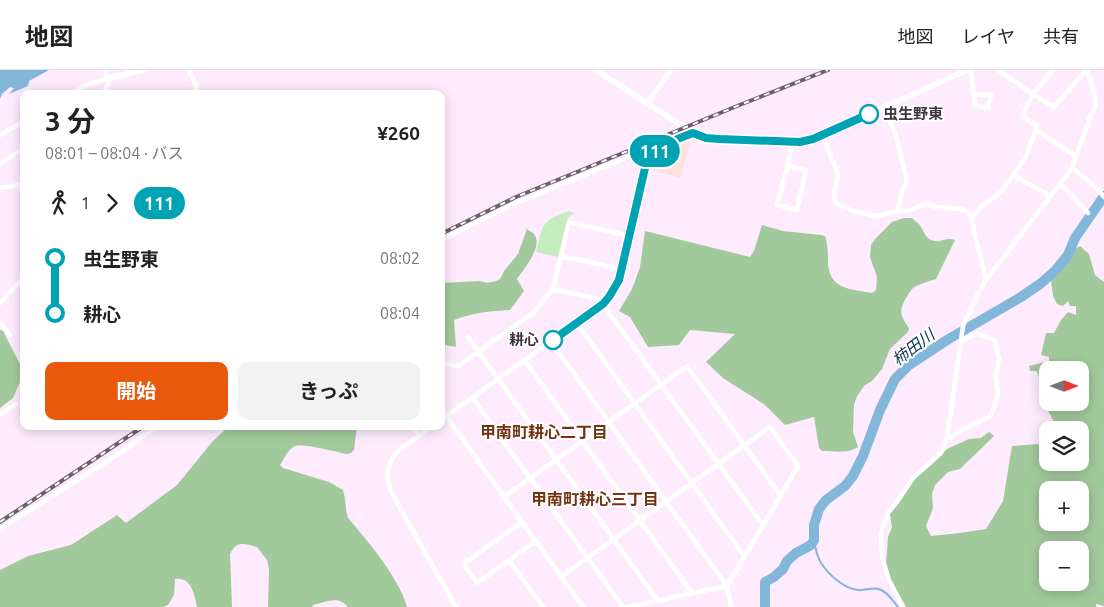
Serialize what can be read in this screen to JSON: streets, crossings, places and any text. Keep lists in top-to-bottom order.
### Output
{
  "districts": ["甲南町耕心二丁目", "甲南町耕心三丁目"],
  "water": ["柿田川"],
  "places": ["虫生野東", "耕心"],
  "lines": ["bus line 111"],
  "north": "right",
  "page": {
    "header": "地図",
    "nav": ["地図", "レイヤ", "共有"],
    "on_map": "111",
    "heading": ["3 分", "08:01 – 08:04 · バス", "¥260"],
    "legs": ["1", "111"],
    "list": [
      {
        "name": "虫生野東",
        "value": "08:02"
      },
      {
        "name": "耕心",
        "value": "08:04"
      }
    ],
    "buttons": ["開始", "きっぷ"],
    "map_buttons": ["+", "−"]
  }
}
